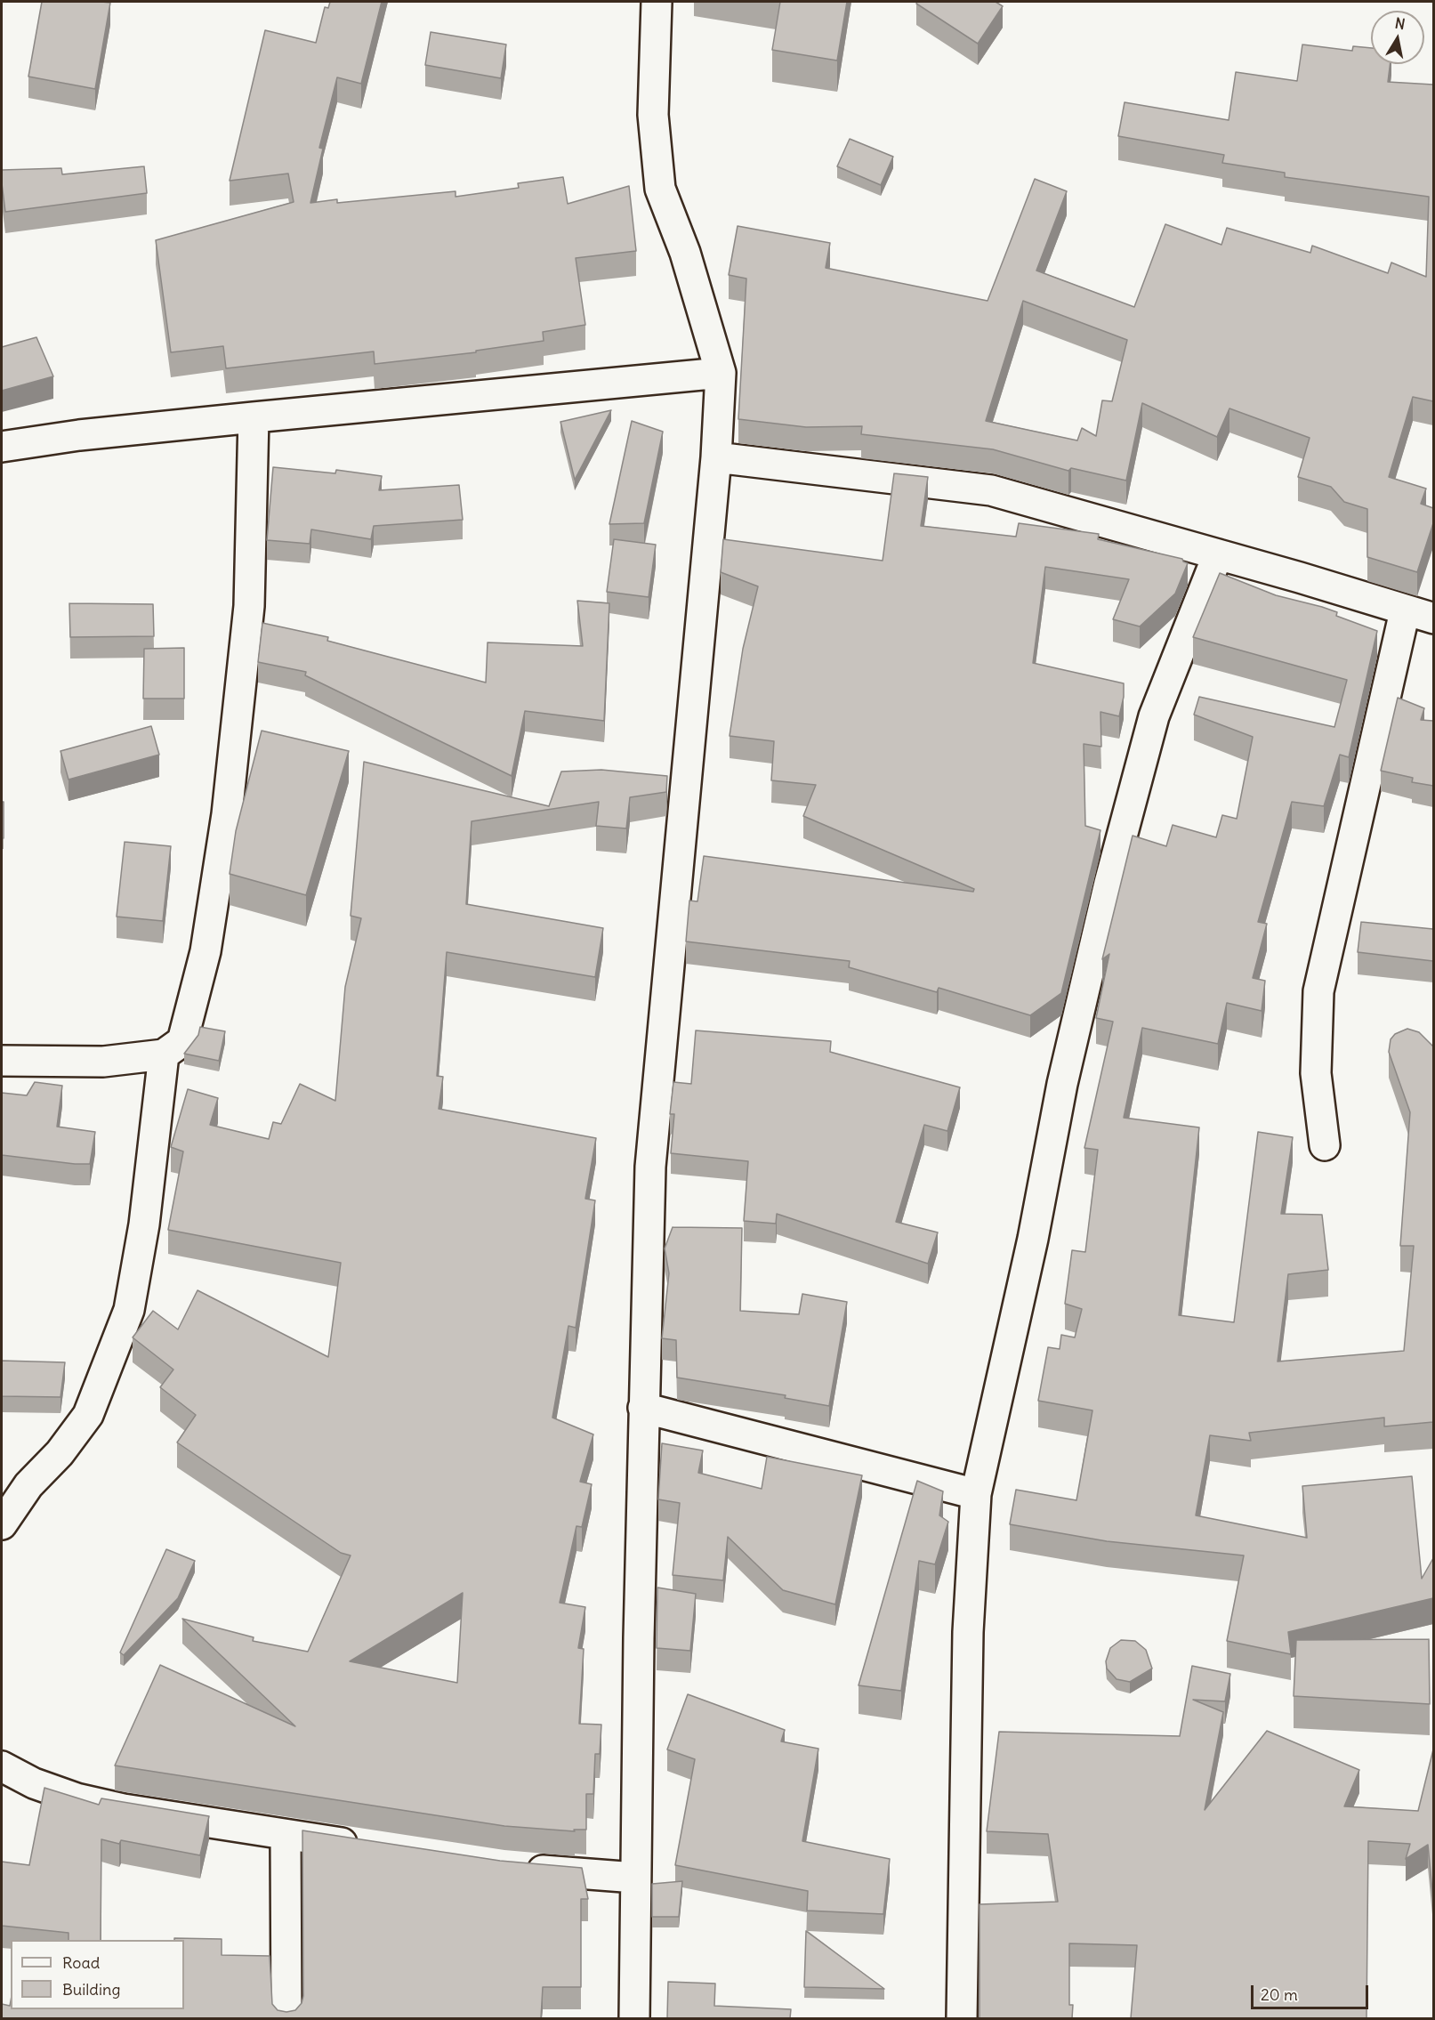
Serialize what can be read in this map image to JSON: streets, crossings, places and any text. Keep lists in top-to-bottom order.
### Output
{
  "legend": ["Road", "Building"],
  "scale_bar": "20 m",
  "north": "top"
}
